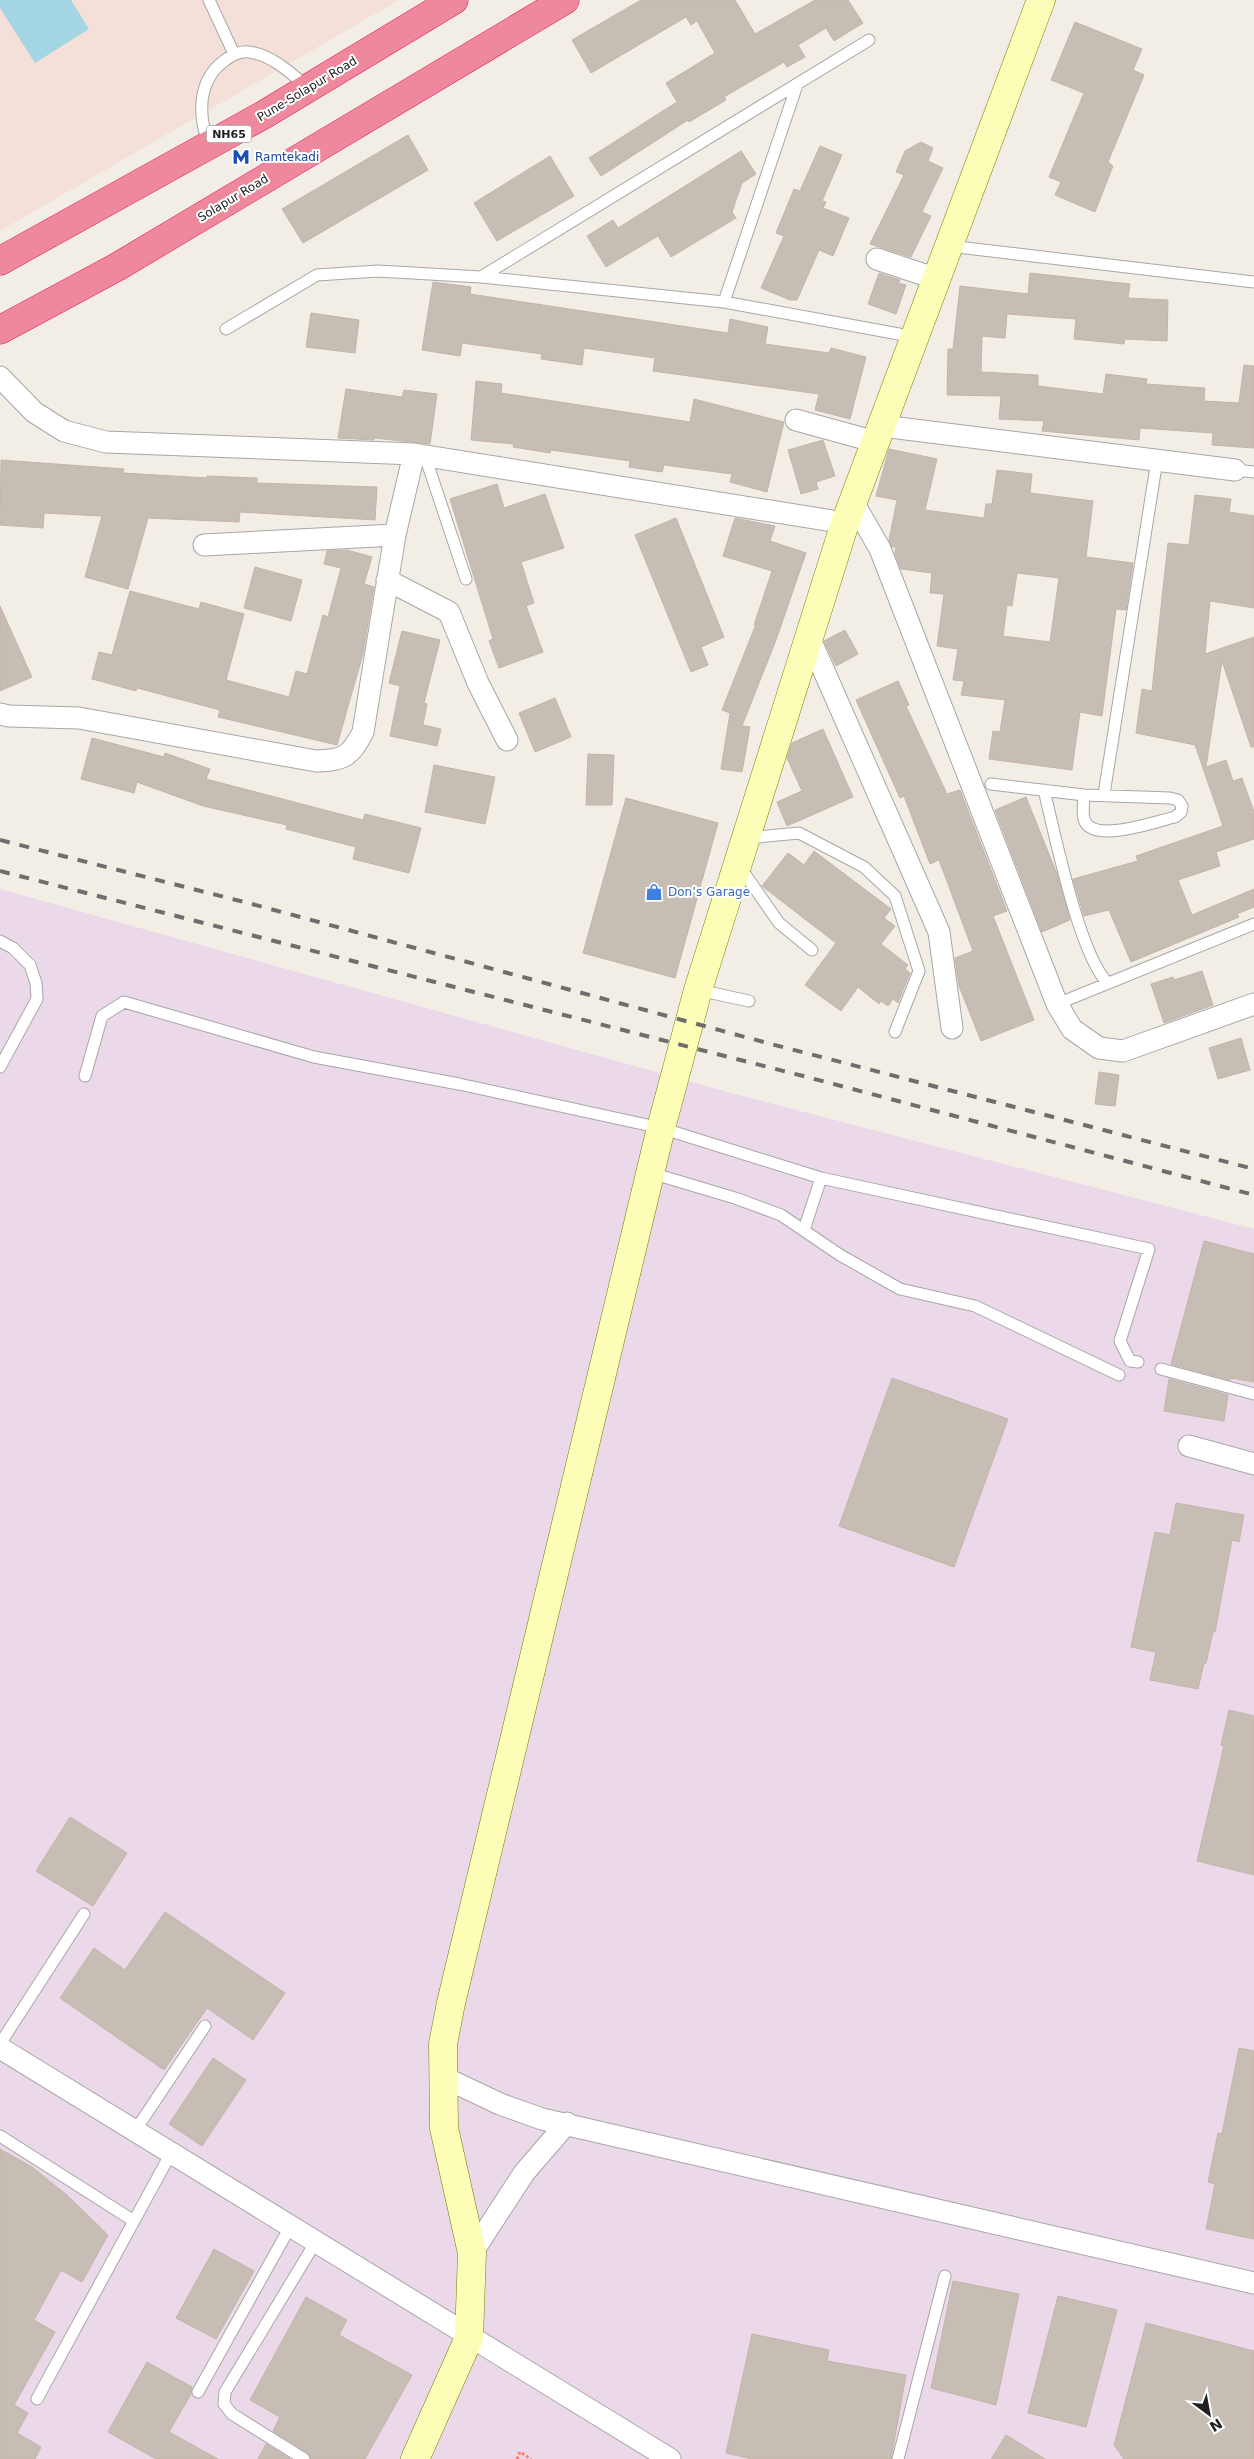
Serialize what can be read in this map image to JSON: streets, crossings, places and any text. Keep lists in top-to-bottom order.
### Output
{
  "streets": {
    "highway": ["Pune-Solapur Road", "NH65", "Solapur Road"]
  },
  "places": {
    "metro station": ["Ramtekadi"],
    "shop": ["Don’s Garage"]
  },
  "north": "bottom right"
}
